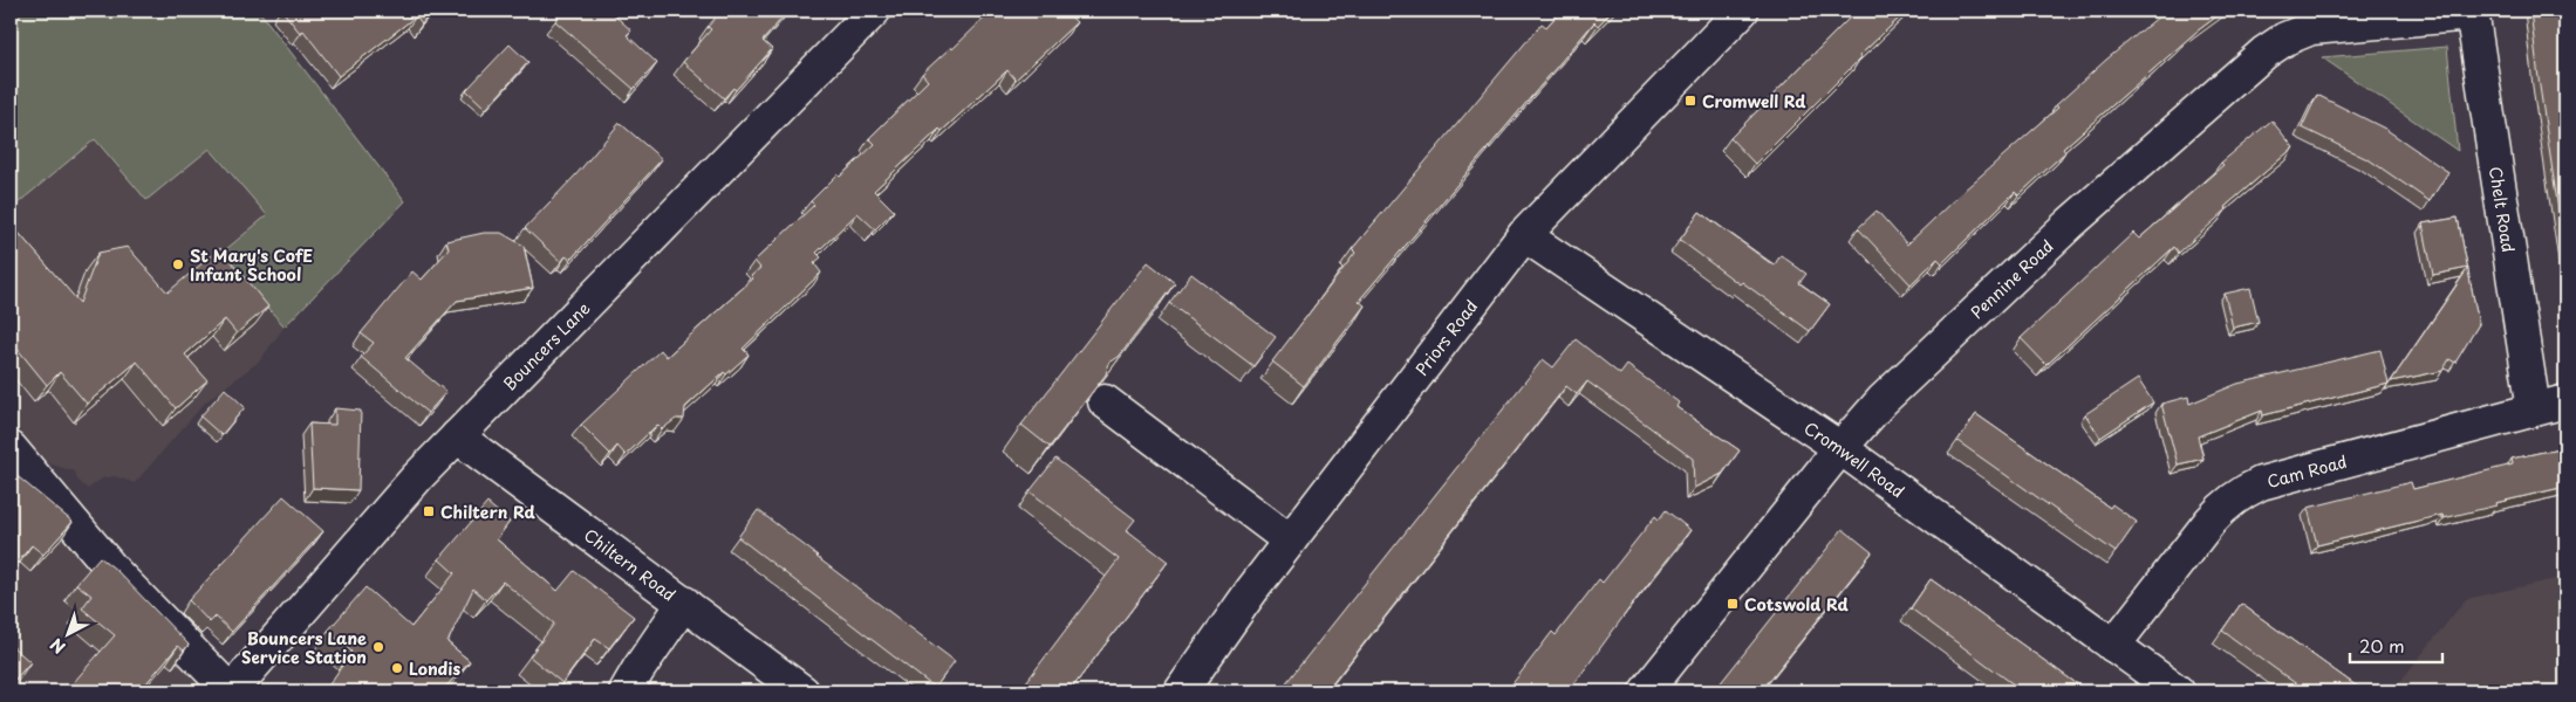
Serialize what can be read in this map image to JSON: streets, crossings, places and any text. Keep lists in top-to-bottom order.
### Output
{
  "streets": {
    "street": [
      "Chelt Road",
      "Pennine Road",
      "Priors Road",
      "Bouncers Lane",
      "Cromwell Road",
      "Cam Road",
      "Chiltern Road"
    ]
  },
  "crossings": [
    ["Chelt Road", "Pennine Road"],
    ["Chelt Road", "Cam Road"],
    ["Pennine Road", "Cromwell Road"],
    ["Priors Road", "Cromwell Road"],
    ["Bouncers Lane", "Chiltern Road"],
    ["Cromwell Road", "Cam Road"]
  ],
  "places": {
    "transit": ["Cromwell Rd", "Chiltern Rd", "Cotswold Rd"],
    "other": ["St Mary's CofE Infant School", "Bouncers Lane Service Station", "Londis"]
  },
  "scale_bar": "20 m",
  "north": "bottom left"
}
